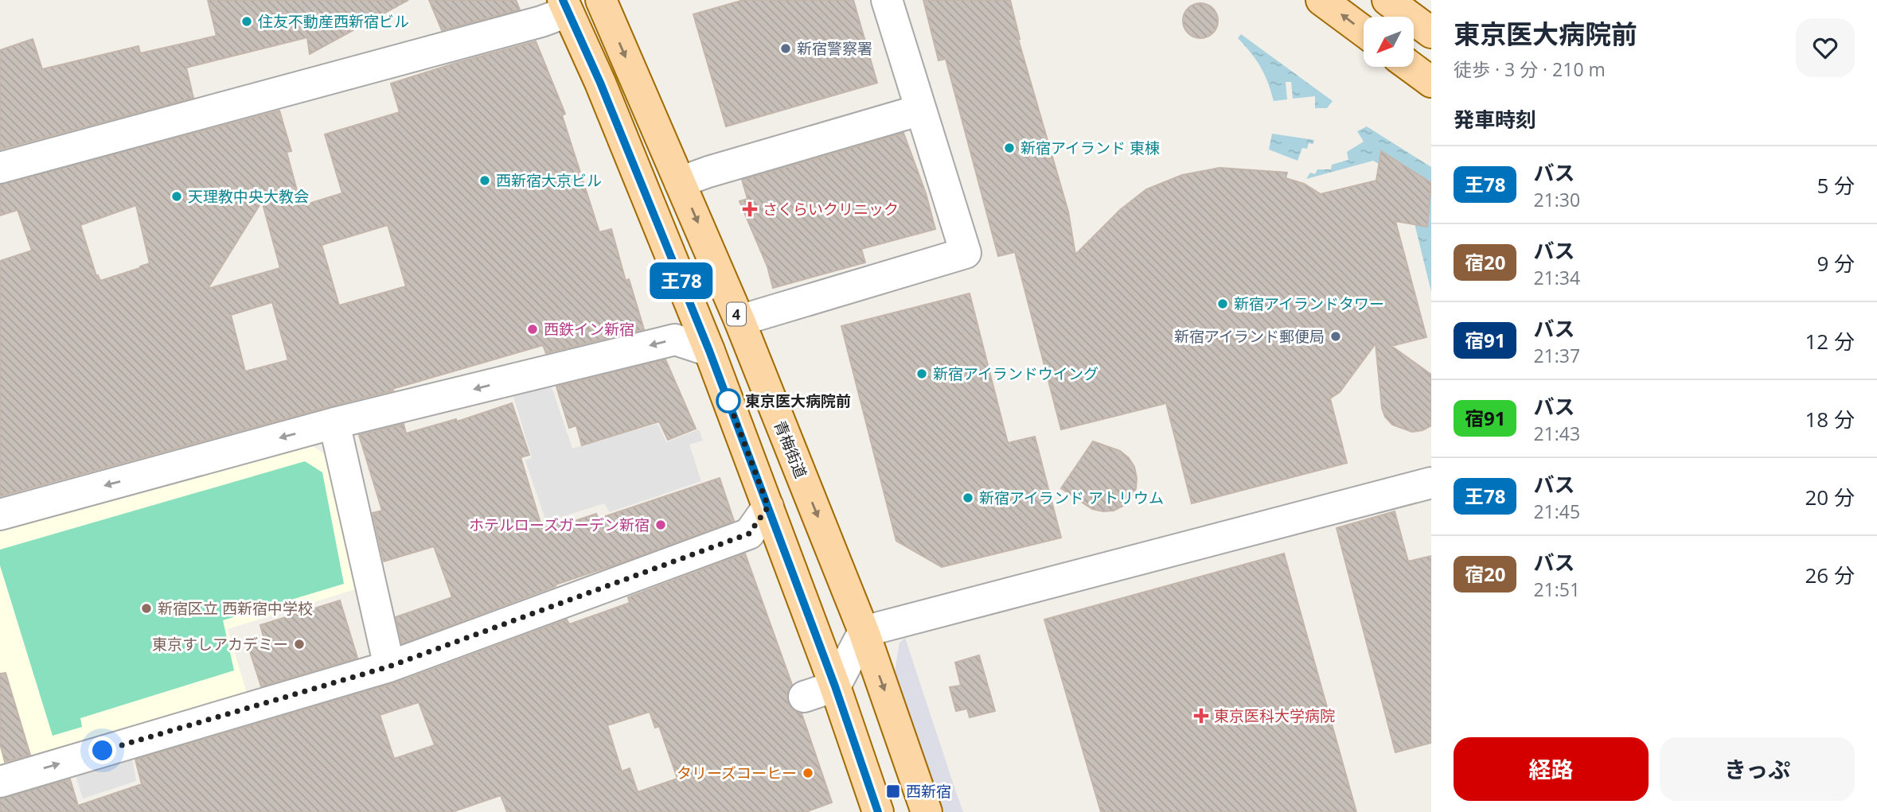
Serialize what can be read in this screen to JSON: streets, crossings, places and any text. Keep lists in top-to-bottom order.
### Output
{
  "streets": {
    "main road": ["4", "青梅街道"]
  },
  "places": {
    "other": [
      "住友不動産西新宿ビル",
      "新宿警察署",
      "新宿アイランド 東棟",
      "西新宿大京ビル",
      "天理教中央大教会",
      "新宿アイランドタワー",
      "西鉄イン新宿",
      "新宿アイランド郵便局",
      "新宿アイランドウイング",
      "東京医大病院前",
      "新宿アイランド アトリウム",
      "ホテルローズガーデン新宿",
      "新宿区立 西新宿中学校",
      "東京すしアカデミー",
      "タリーズコーヒー"
    ],
    "health": ["さくらいクリニック", "東京医科大学病院"],
    "transit": ["西新宿"]
  },
  "lines": ["bus line 王78"],
  "north": "bottom left",
  "page": {
    "on_map": "王78",
    "heading": [
      ["東京医大病院前", "徒歩 · 3 分 · 210 m"],
      "発車時刻"
    ],
    "list": [
      {
        "mark": "王78",
        "name": "バス",
        "note": "21:30",
        "value": "5 分"
      },
      {
        "mark": "宿20",
        "name": "バス",
        "note": "21:34",
        "value": "9 分"
      },
      {
        "mark": "宿91",
        "name": "バス",
        "note": "21:37",
        "value": "12 分"
      },
      {
        "mark": "宿91",
        "name": "バス",
        "note": "21:43",
        "value": "18 分"
      },
      {
        "mark": "王78",
        "name": "バス",
        "note": "21:45",
        "value": "20 分"
      },
      {
        "mark": "宿20",
        "name": "バス",
        "note": "21:51",
        "value": "26 分"
      }
    ],
    "buttons": ["経路", "きっぷ"]
  }
}
